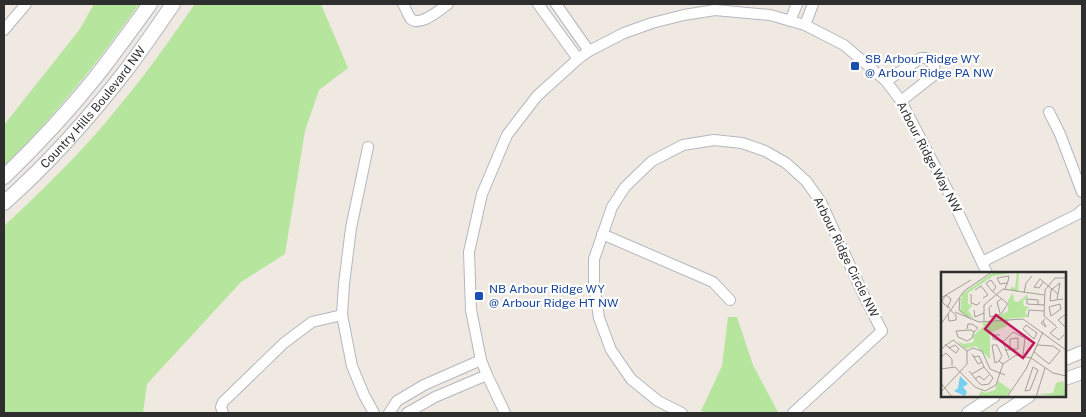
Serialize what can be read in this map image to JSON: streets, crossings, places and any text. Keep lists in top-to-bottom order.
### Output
{
  "streets": {
    "main road": ["Country Hills Boulevard NW"],
    "street": ["Arbour Ridge Way NW", "Arbour Ridge Circle NW"]
  },
  "places": {
    "transit": ["SB Arbour Ridge WY @ Arbour Ridge PA NW", "NB Arbour Ridge WY @ Arbour Ridge HT NW"]
  }
}
